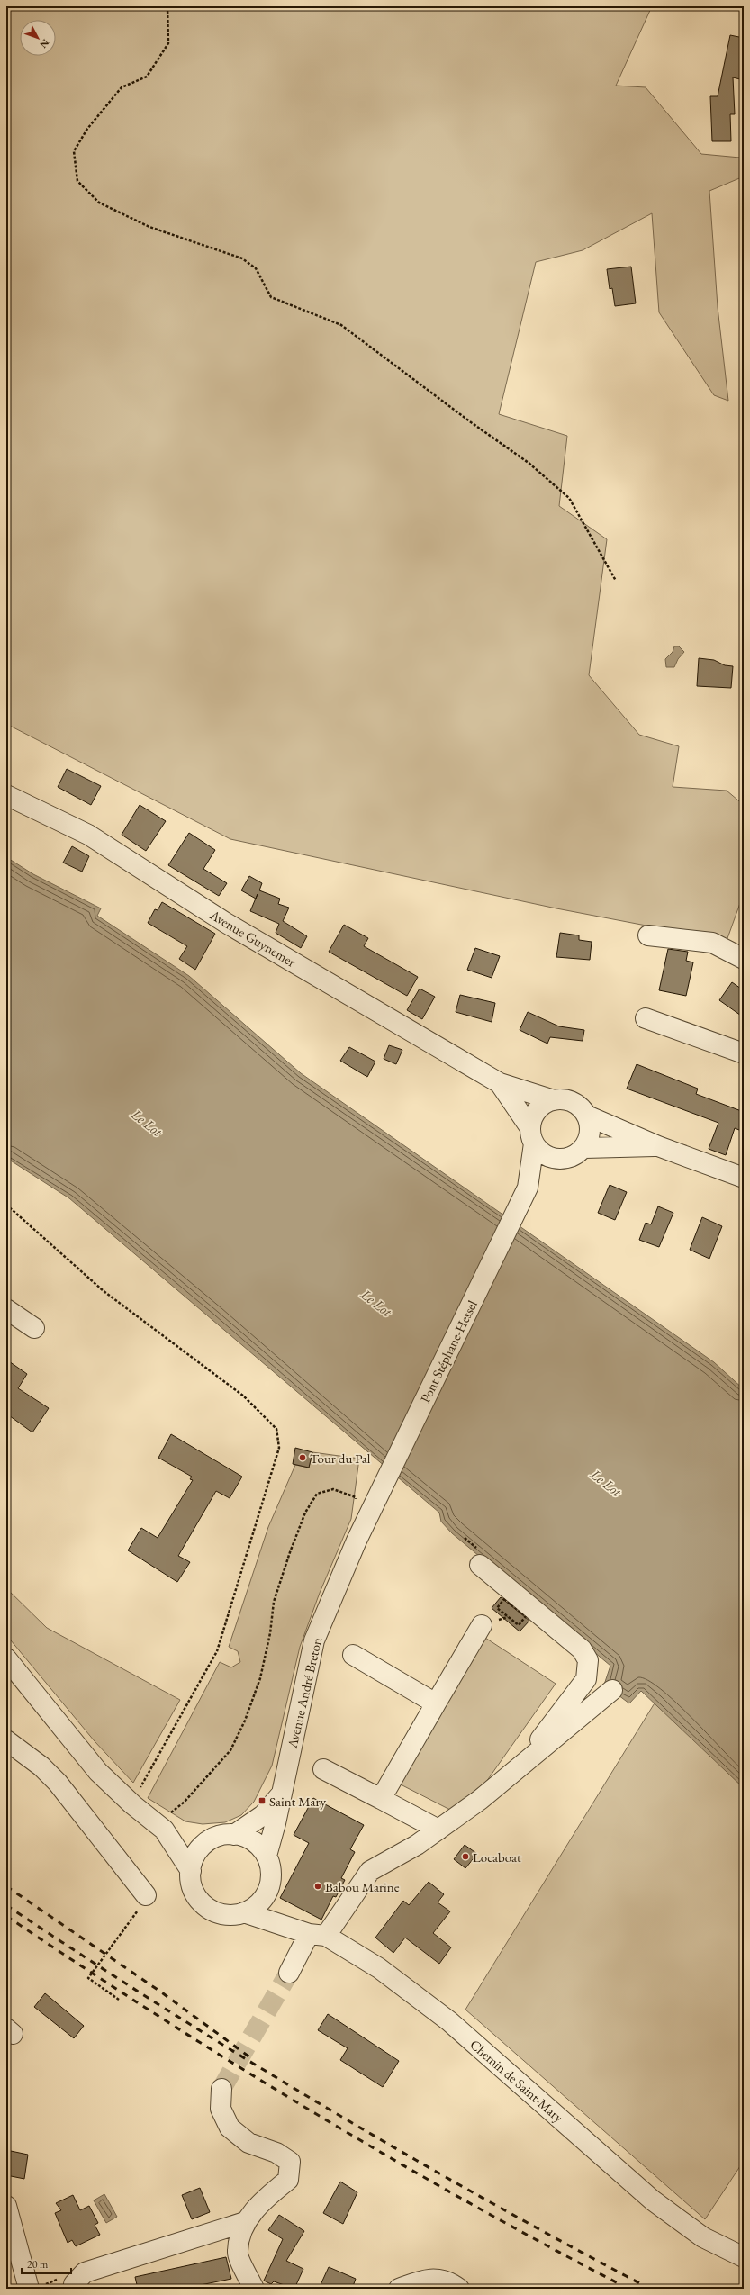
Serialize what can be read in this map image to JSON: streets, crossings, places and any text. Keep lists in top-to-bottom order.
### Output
{
  "streets": {
    "street": [
      "Avenue Guynemer",
      "Pont Stéphane-Hessel",
      "Avenue André Breton",
      "Chemin de Saint-Mary"
    ]
  },
  "crossings": [
    ["Pont Stéphane-Hessel", "Avenue André Breton"],
    ["Avenue André Breton", "Chemin de Saint-Mary"]
  ],
  "water": ["Le Lot"],
  "places": {
    "other": ["Tour du Pal", "Locaboat", "Babou Marine"],
    "transit": ["Saint Mary"]
  },
  "scale_bar": "20 m",
  "north": "bottom right"
}
